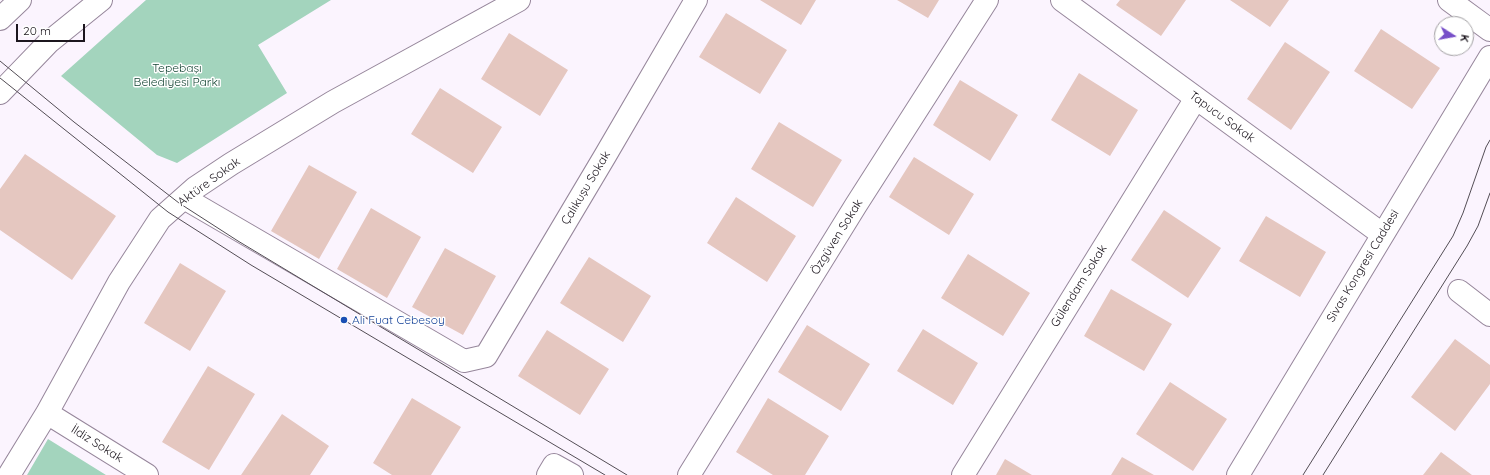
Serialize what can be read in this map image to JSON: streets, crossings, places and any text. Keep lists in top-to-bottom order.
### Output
{
  "streets": {
    "main road": [
      "Tapucu Sokak",
      "Aktüre Sokak",
      "Çalıkuşu Sokak",
      "Özgüven Sokak",
      "Sivas Kongresi Caddesi",
      "Gülendam Sokak",
      "İldiz Sokak"
    ]
  },
  "crossings": [
    ["Tapucu Sokak", "Sivas Kongresi Caddesi"],
    ["Tapucu Sokak", "Gülendam Sokak"],
    ["Aktüre Sokak", "Çalıkuşu Sokak"],
    ["Aktüre Sokak", "İldiz Sokak"]
  ],
  "parks": ["Tepebaşı Belediyesi Parkı"],
  "places": ["Ali Fuat Cebesoy"],
  "scale_bar": "20 m",
  "north": "right"
}
